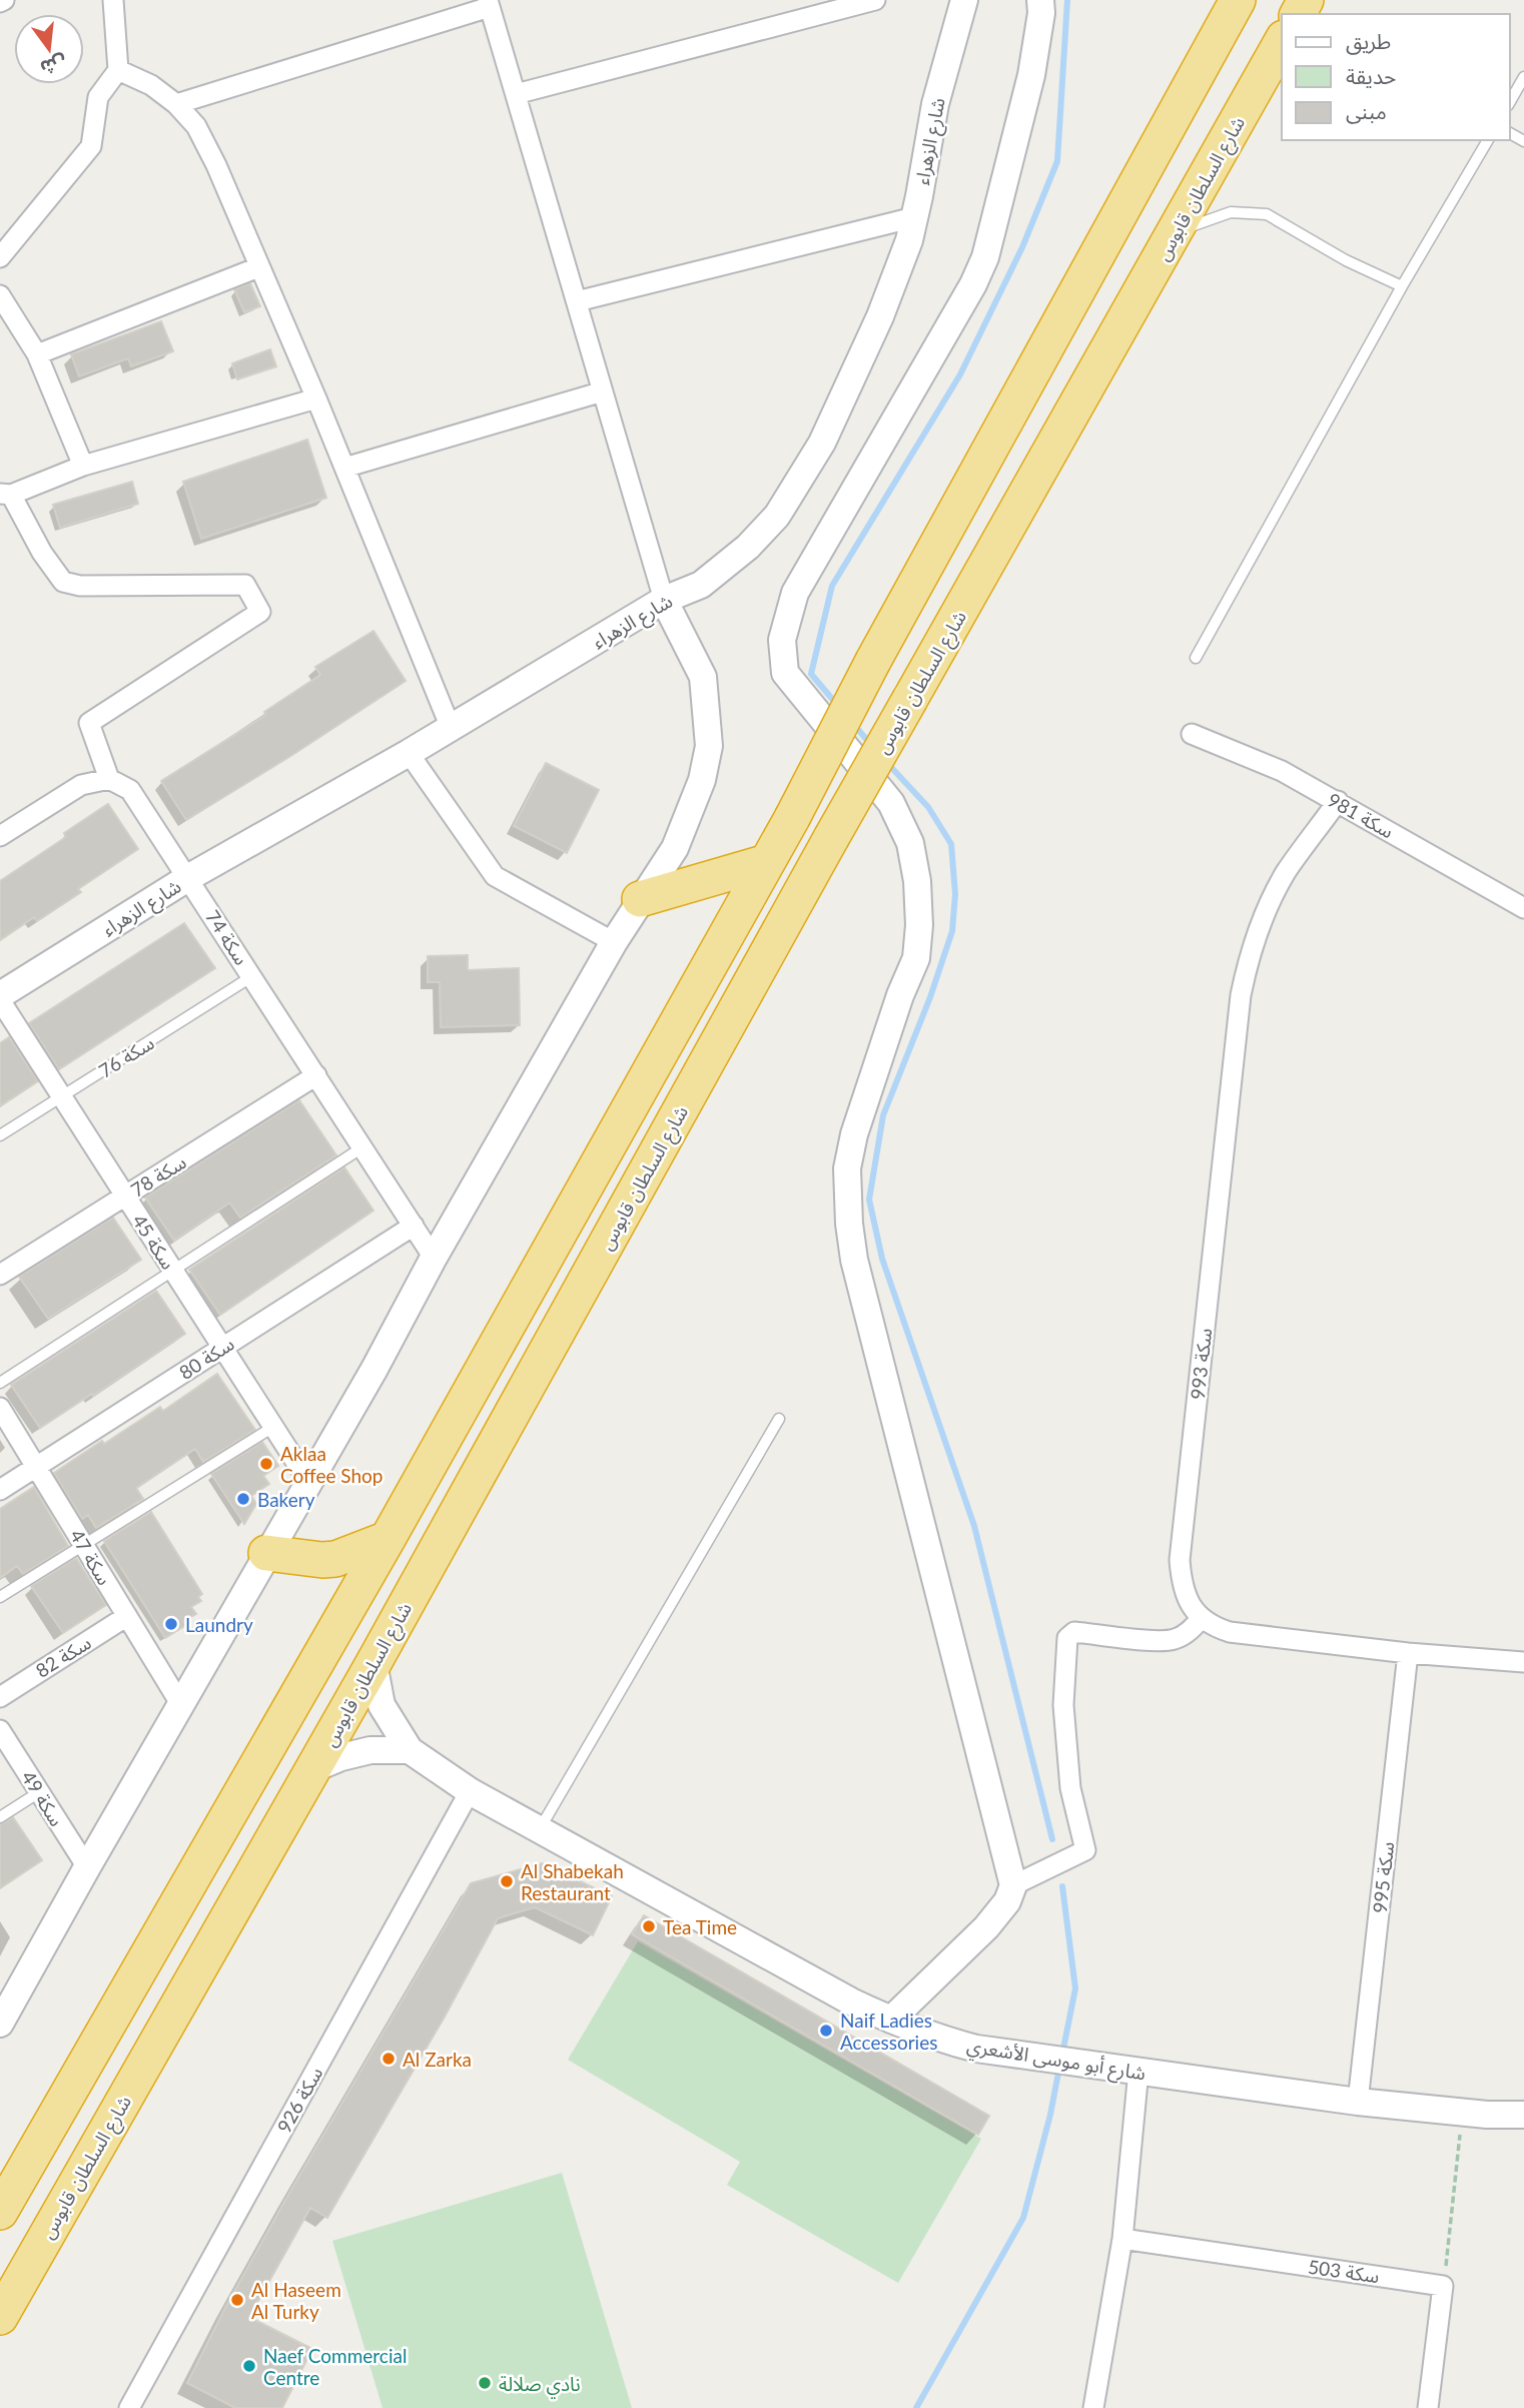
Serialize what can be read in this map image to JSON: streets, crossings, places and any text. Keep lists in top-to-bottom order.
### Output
{
  "streets": {
    "highway": ["شارع السلطان قابوس"],
    "street": [
      "شارع الزهراء",
      "سكة 981",
      "سكة 74",
      "سكة 78",
      "سكة 45",
      "سكة 80",
      "سكة 993",
      "سكة 47",
      "سكة 82",
      "سكة 49",
      "سكة 995",
      "شارع أبو موسى الأشعري",
      "سكة 926",
      "سكة 503"
    ],
    "lane": ["سكة 76"]
  },
  "crossings": [
    ["شارع الزهراء", "سكة 74"],
    ["شارع الزهراء", "سكة 45"],
    ["شارع السلطان قابوس", "شارع أبو موسى الأشعري"],
    ["سكة 981", "سكة 993"],
    ["سكة 74", "سكة 76"],
    ["سكة 74", "سكة 78"],
    ["سكة 74", "سكة 80"],
    ["سكة 76", "سكة 45"],
    ["سكة 78", "سكة 45"],
    ["سكة 45", "سكة 80"],
    ["سكة 80", "سكة 47"],
    ["سكة 47", "سكة 82"],
    ["سكة 995", "شارع أبو موسى الأشعري"],
    ["شارع أبو موسى الأشعري", "سكة 926"]
  ],
  "places": [
    "Aklaa Coffee Shop",
    "Bakery",
    "Laundry",
    "Al Shabekah Restaurant",
    "Tea Time",
    "Naif Ladies Accessories",
    "Al Zarka",
    "Al Haseem Al Turky",
    "Naef Commercial Centre",
    "نادي صلالة"
  ],
  "legend": ["طريق", "حديقة", "مبنى"],
  "north": "bottom"
}
